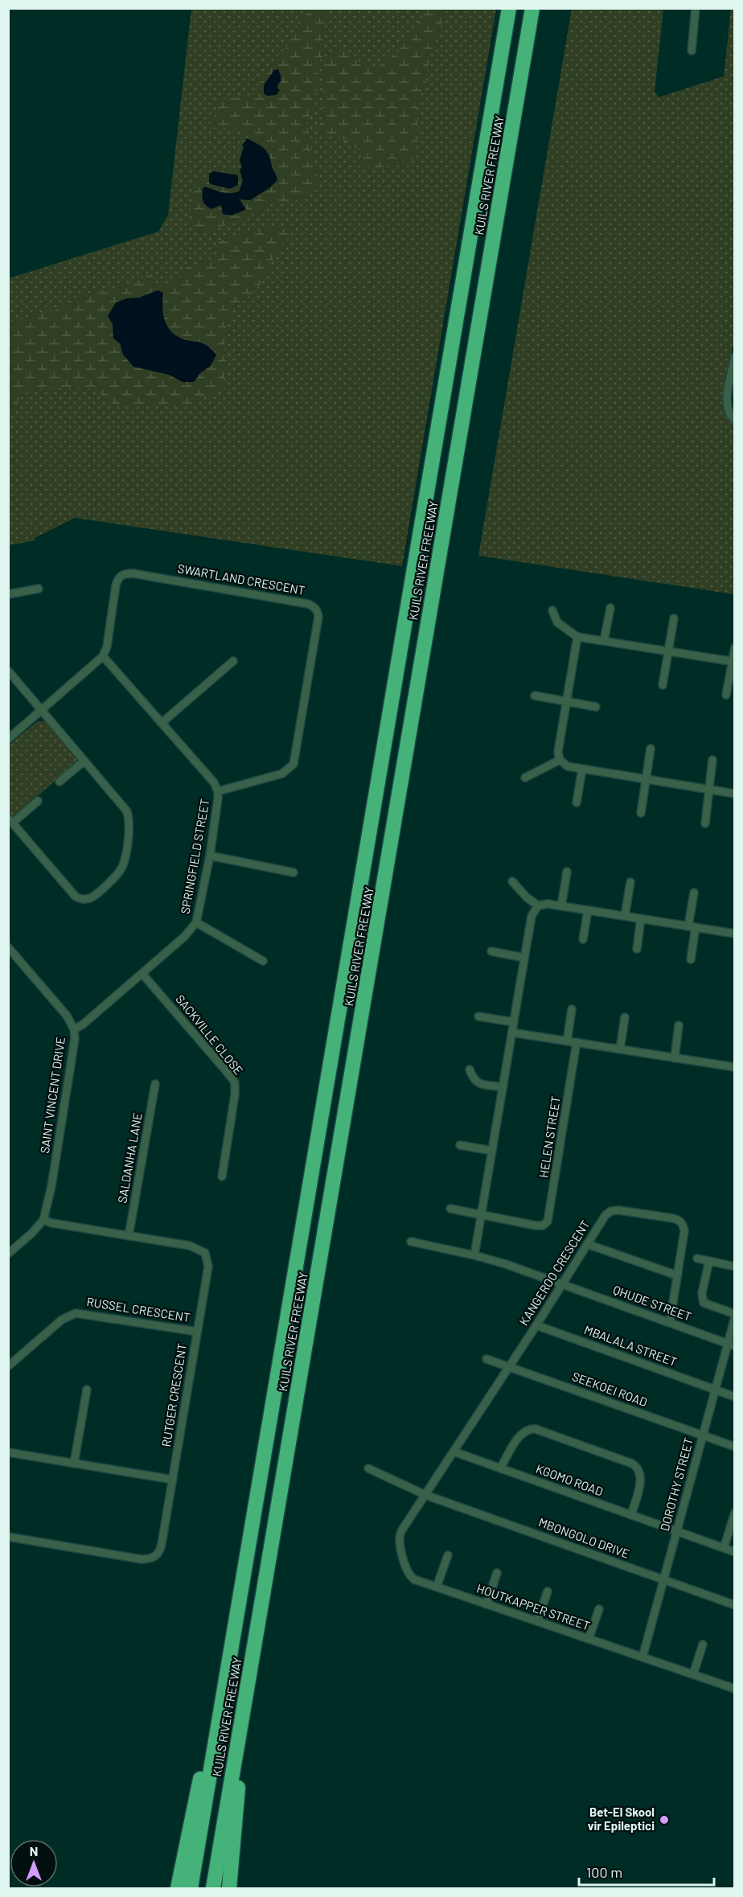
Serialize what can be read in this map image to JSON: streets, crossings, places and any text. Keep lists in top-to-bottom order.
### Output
{
  "streets": {
    "highway": ["KUILS RIVER FREEWAY"],
    "street": [
      "SWARTLAND CRESCENT",
      "SPRINGFIELD STREET",
      "SACKVILLE CLOSE",
      "SAINT VINCENT DRIVE",
      "HELEN STREET",
      "SALDANHA LANE",
      "KANGEROO CRESCENT",
      "QHUDE STREET",
      "RUSSEL CRESCENT",
      "MBALALA STREET",
      "SEEKOEI ROAD",
      "RUTGER CRESCENT",
      "KGOMO ROAD",
      "DOROTHY STREET",
      "MBONGOLO DRIVE",
      "HOUTKAPPER STREET"
    ]
  },
  "crossings": [
    ["SWARTLAND CRESCENT", "SPRINGFIELD STREET"],
    ["SPRINGFIELD STREET", "SACKVILLE CLOSE"],
    ["SPRINGFIELD STREET", "SAINT VINCENT DRIVE"],
    ["SAINT VINCENT DRIVE", "RUTGER CRESCENT"],
    ["SALDANHA LANE", "RUTGER CRESCENT"],
    ["KANGEROO CRESCENT", "QHUDE STREET"],
    ["KANGEROO CRESCENT", "MBALALA STREET"],
    ["KANGEROO CRESCENT", "SEEKOEI ROAD"],
    ["KANGEROO CRESCENT", "KGOMO ROAD"],
    ["KANGEROO CRESCENT", "MBONGOLO DRIVE"],
    ["KANGEROO CRESCENT", "HOUTKAPPER STREET"],
    ["QHUDE STREET", "DOROTHY STREET"],
    ["RUSSEL CRESCENT", "RUTGER CRESCENT"],
    ["MBALALA STREET", "DOROTHY STREET"],
    ["SEEKOEI ROAD", "DOROTHY STREET"],
    ["KGOMO ROAD", "DOROTHY STREET"],
    ["DOROTHY STREET", "MBONGOLO DRIVE"],
    ["DOROTHY STREET", "HOUTKAPPER STREET"],
    ["MBONGOLO DRIVE", "HOUTKAPPER STREET"]
  ],
  "places": ["Bet-El Skool vir Epileptici"],
  "scale_bar": "100 m",
  "north": "top"
}
